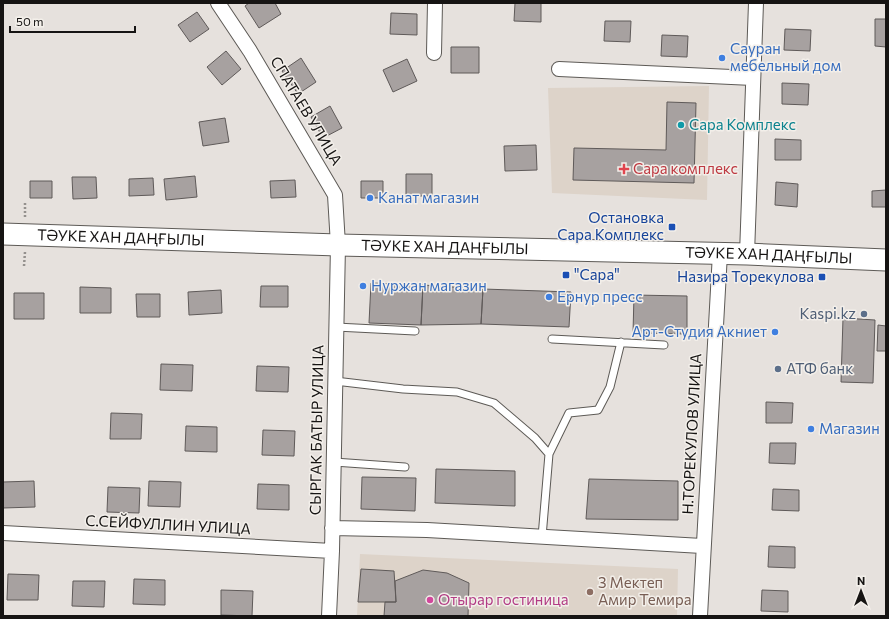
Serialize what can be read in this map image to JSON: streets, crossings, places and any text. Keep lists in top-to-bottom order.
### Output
{
  "streets": {
    "main road": ["ТӘУКЕ ХАН ДАҢҒЫЛЫ"],
    "street": [
      "СПАТАЕВ УЛИЦА",
      "СЫРГАК БАТЫР УЛИЦА",
      "Н.ТОРЕКУЛОВ УЛИЦА",
      "С.СЕЙФУЛЛИН УЛИЦА"
    ]
  },
  "crossings": [
    ["СПАТАЕВ УЛИЦА", "ТӘУКЕ ХАН ДАҢҒЫЛЫ"],
    ["СПАТАЕВ УЛИЦА", "СЫРГАК БАТЫР УЛИЦА"],
    ["ТӘУКЕ ХАН ДАҢҒЫЛЫ", "СЫРГАК БАТЫР УЛИЦА"],
    ["ТӘУКЕ ХАН ДАҢҒЫЛЫ", "Н.ТОРЕКУЛОВ УЛИЦА"],
    ["СЫРГАК БАТЫР УЛИЦА", "С.СЕЙФУЛЛИН УЛИЦА"]
  ],
  "places": {
    "other": [
      "Сауран мебельный дом",
      "Сара Комплекс",
      "Канат магазин",
      "Нуржан магазин",
      "Ернур пресс",
      "Kaspi.kz",
      "Арт-Студия Акниет",
      "АТФ банк",
      "Магазин",
      "3 Мектеп Амир Темира",
      "Отырар гостиница"
    ],
    "health": ["Сара комплекс"],
    "transit": ["Остановка Сара Комплекс", "\"Сара\"", "Назира Торекулова"]
  },
  "scale_bar": "50 m",
  "north": "top"
}
